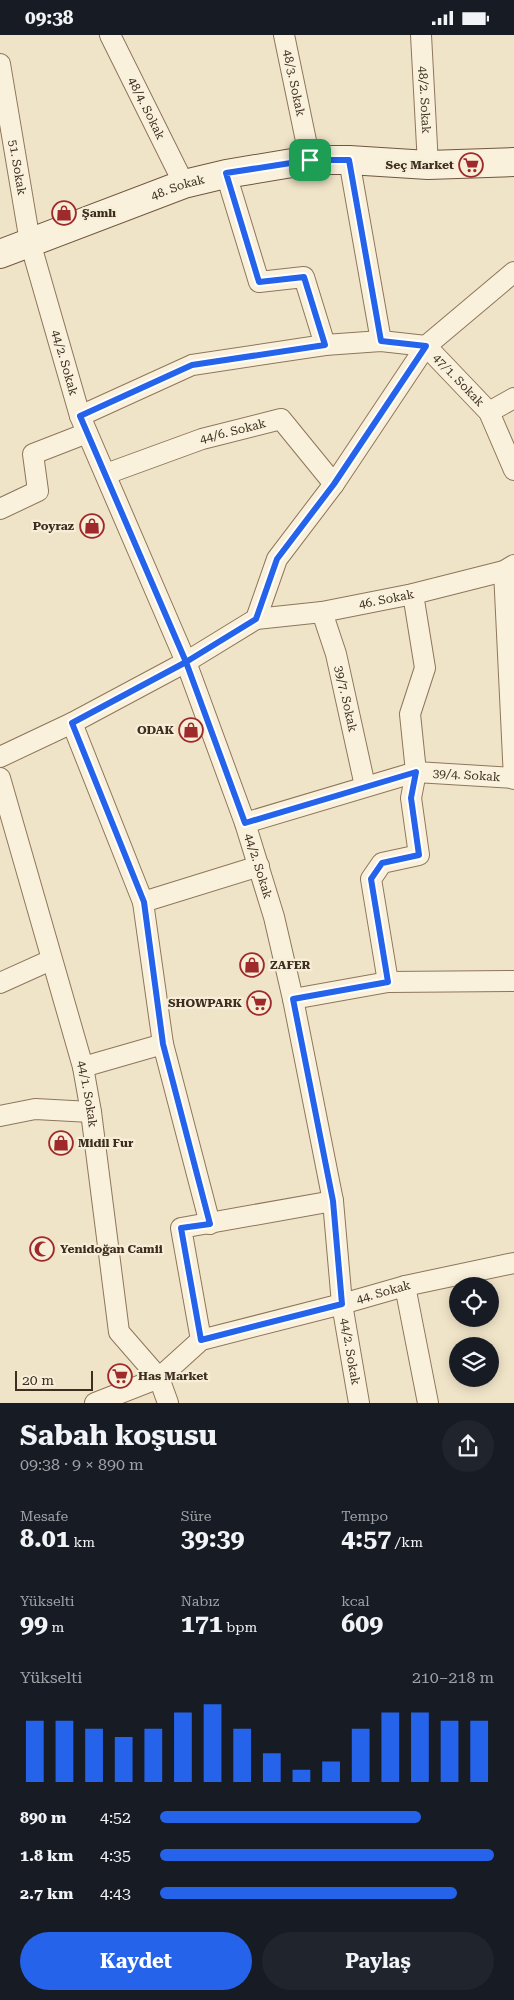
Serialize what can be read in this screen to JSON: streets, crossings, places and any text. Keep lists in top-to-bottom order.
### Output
{
  "streets": {
    "main road": ["48. Sokak"],
    "street": [
      "48/3. Sokak",
      "48/2. Sokak",
      "48/4. Sokak",
      "51. Sokak",
      "44/2. Sokak",
      "47/1. Sokak",
      "44/6. Sokak",
      "46. Sokak",
      "39/7. Sokak",
      "39/4. Sokak",
      "44/1. Sokak",
      "44. Sokak"
    ]
  },
  "crossings": [
    ["48/3. Sokak", "48. Sokak"],
    ["48/2. Sokak", "48. Sokak"],
    ["48/4. Sokak", "48. Sokak"],
    ["51. Sokak", "48. Sokak"],
    ["51. Sokak", "44/2. Sokak"],
    ["48. Sokak", "44/2. Sokak"],
    ["44/2. Sokak", "47/1. Sokak"],
    ["44/2. Sokak", "44/6. Sokak"],
    ["44/2. Sokak", "39/4. Sokak"],
    ["44/2. Sokak", "44. Sokak"],
    ["46. Sokak", "39/7. Sokak"],
    ["39/7. Sokak", "39/4. Sokak"],
    ["44/1. Sokak", "44. Sokak"]
  ],
  "places": {
    "supermarket": ["Seç Market", "SHOWPARK", "Has Market"],
    "shop": [
      "Şamlı",
      "Poyraz",
      "ODAK",
      "ZAFER",
      "Midil Fur"
    ],
    "mosque": ["Yenidoğan Camii"]
  },
  "scale_bar": "20 m",
  "page": {
    "status": "09:38",
    "scale": "20 m",
    "heading": ["Sabah koşusu", "09:38 · 9 × 890 m"],
    "stats": [
      ["Mesafe", "8.01 km"],
      ["Süre", "39:39"],
      ["Tempo", "4:57 /km"],
      ["Yükselti", "99 m"],
      ["Nabız", "171 bpm"],
      ["kcal", "609"]
    ],
    "chart": ["Yükselti", "210–218 m"],
    "list": [
      {
        "name": "890 m",
        "note": "4:52"
      },
      {
        "name": "1.8 km",
        "note": "4:35"
      },
      {
        "name": "2.7 km",
        "note": "4:43"
      }
    ],
    "buttons": ["Kaydet", "Paylaş"]
  }
}
